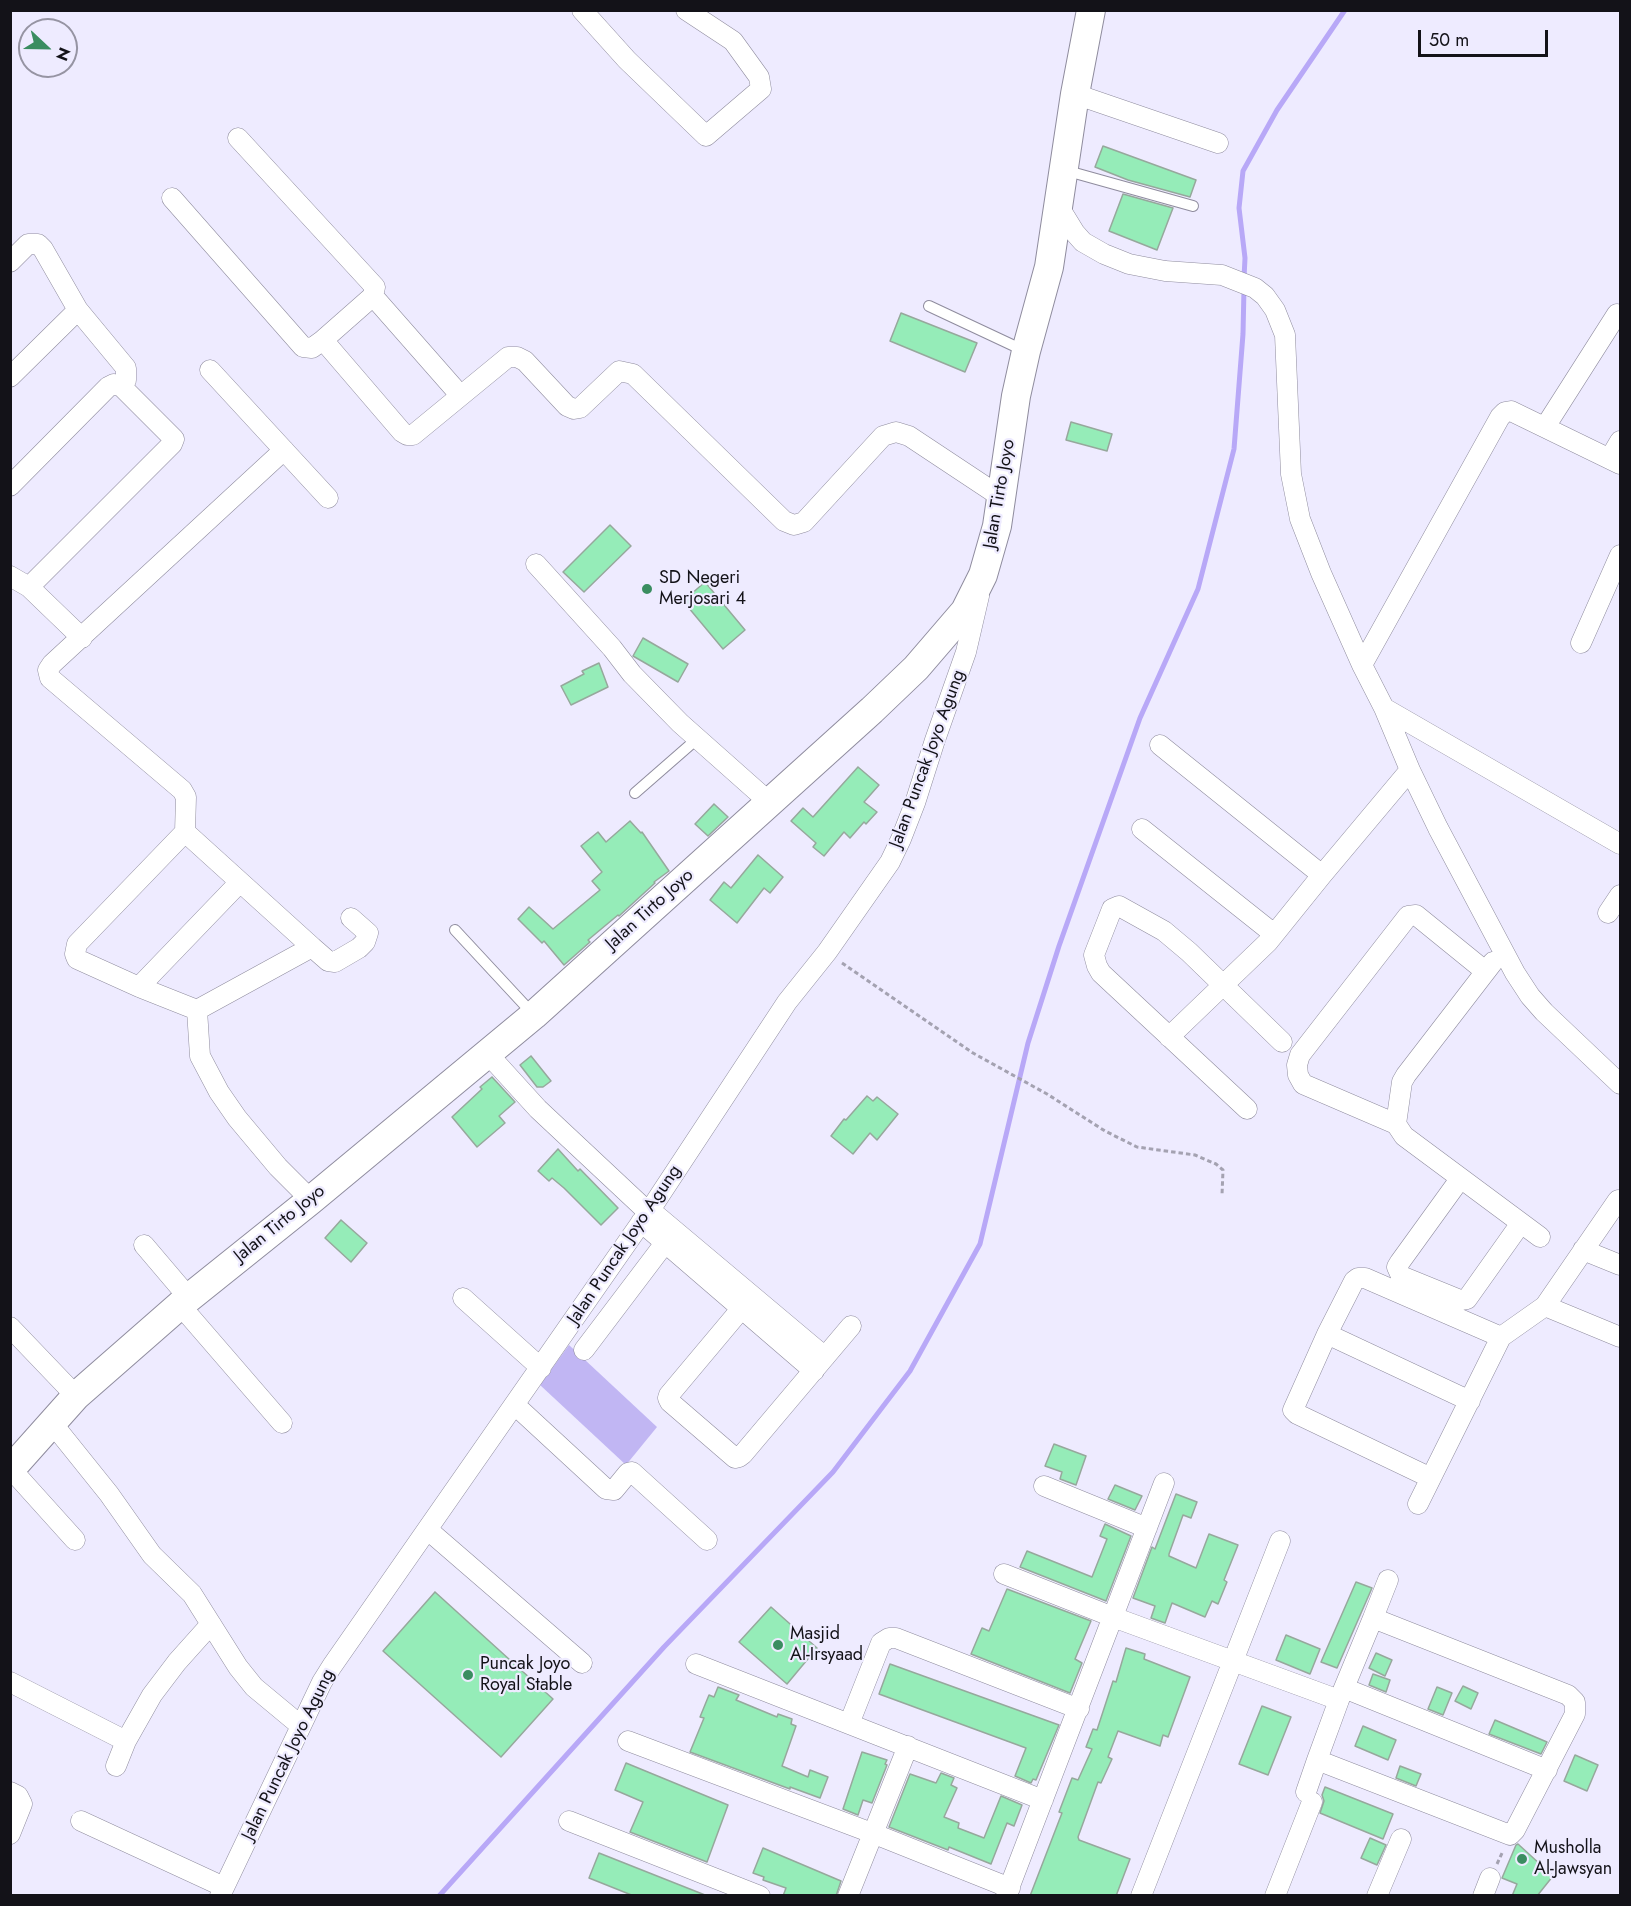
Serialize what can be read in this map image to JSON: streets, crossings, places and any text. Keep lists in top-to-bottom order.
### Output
{
  "streets": {
    "street": ["Jalan Tirto Joyo", "Jalan Puncak Joyo Agung"]
  },
  "crossings": [
    ["Jalan Tirto Joyo", "Jalan Puncak Joyo Agung"]
  ],
  "places": [
    "SD Negeri Merjosari 4",
    "Masjid Al-Irsyaad",
    "Puncak Joyo Royal Stable",
    "Musholla Al-Jawsyan"
  ],
  "scale_bar": "50 m",
  "north": "right"
}
